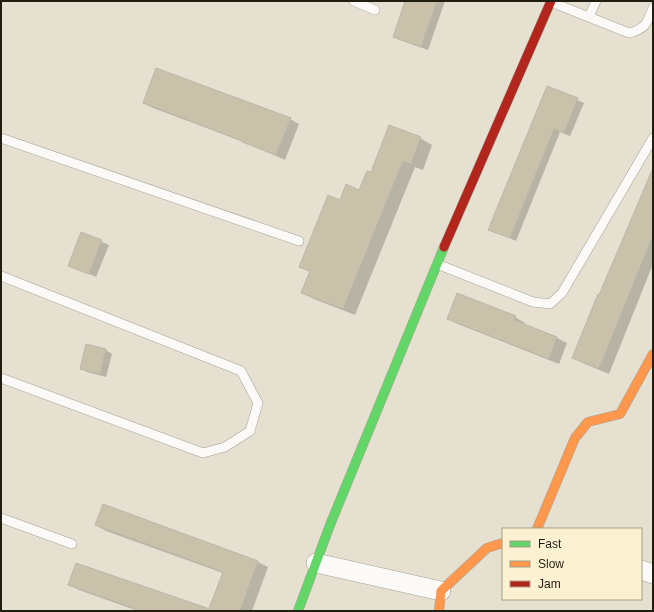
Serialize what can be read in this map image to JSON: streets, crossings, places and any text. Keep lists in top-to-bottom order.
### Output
{
  "legend": ["Fast", "Slow", "Jam"]
}
